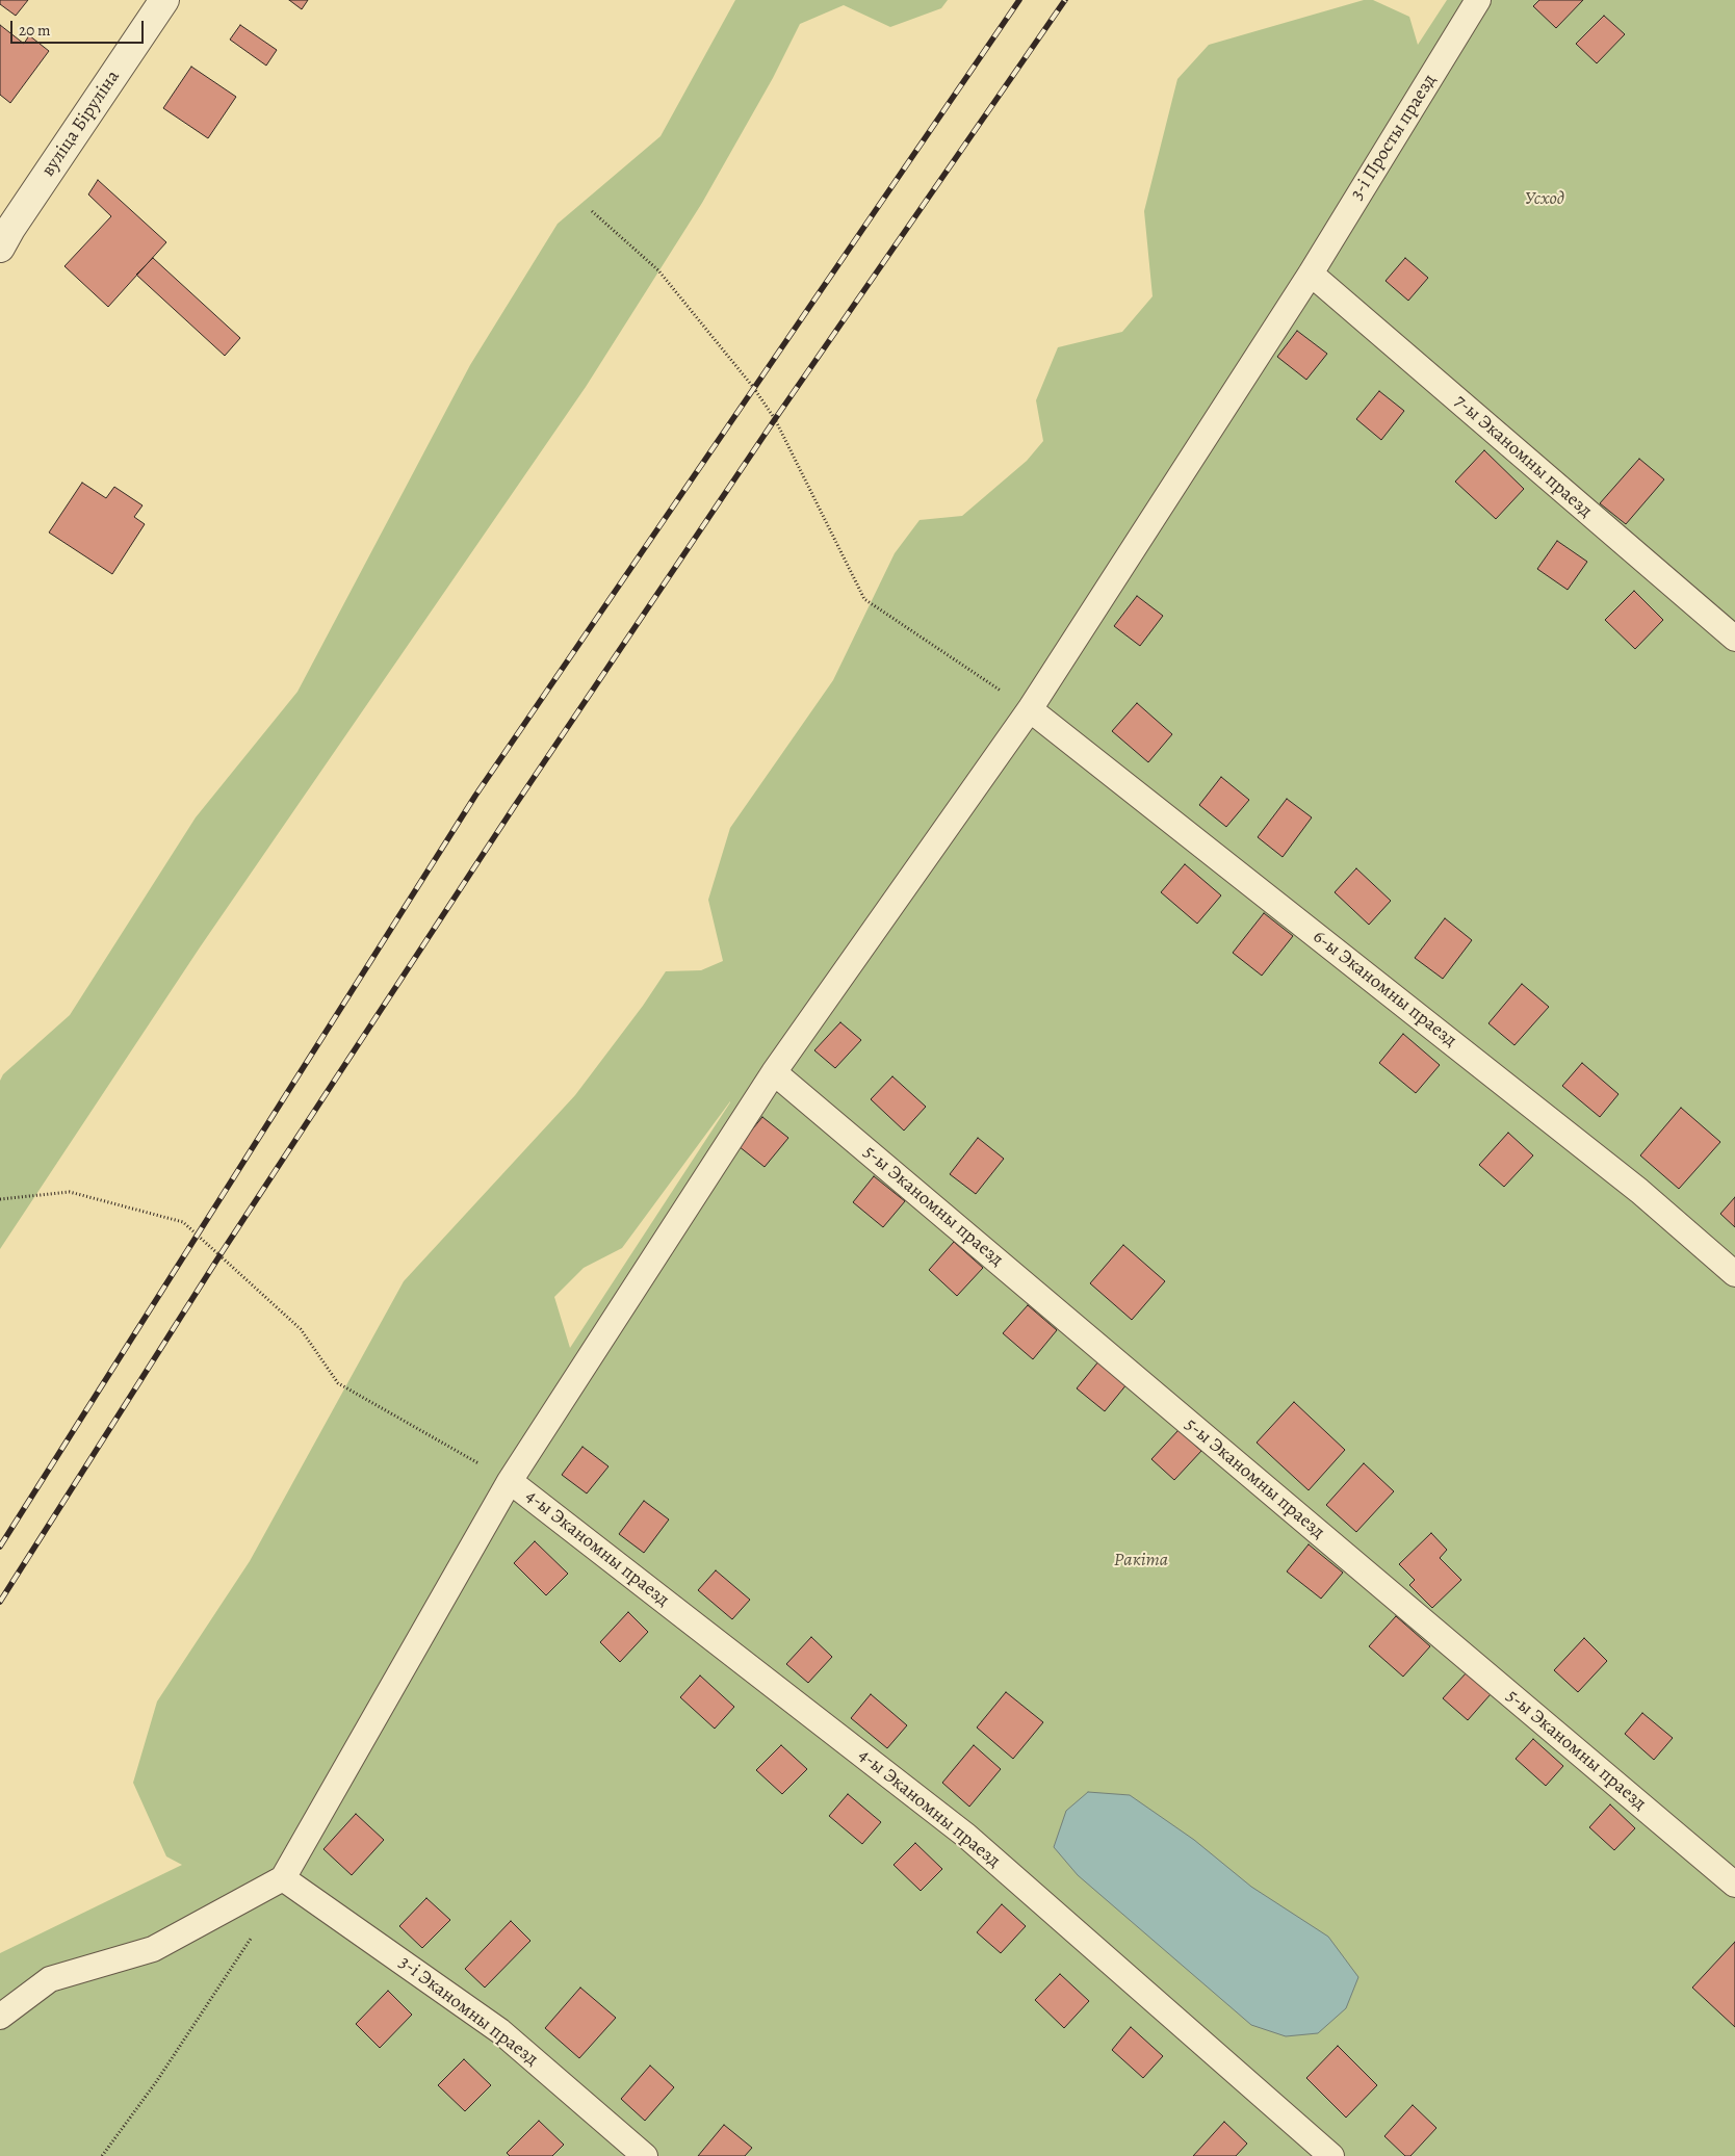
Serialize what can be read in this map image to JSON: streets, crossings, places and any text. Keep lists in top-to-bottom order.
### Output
{
  "streets": {
    "street": ["вуліца Біруліна"],
    "lane": [
      "3-і Просты праезд",
      "7-ы Эканомны праезд",
      "6-ы Эканомны праезд",
      "5-ы Эканомны праезд",
      "4-ы Эканомны праезд",
      "3-і Эканомны праезд"
    ]
  },
  "crossings": [
    ["3-і Просты праезд", "7-ы Эканомны праезд"],
    ["3-і Просты праезд", "6-ы Эканомны праезд"],
    ["3-і Просты праезд", "5-ы Эканомны праезд"],
    ["3-і Просты праезд", "4-ы Эканомны праезд"],
    ["3-і Просты праезд", "3-і Эканомны праезд"]
  ],
  "parks": ["Усход", "Ракіта"],
  "scale_bar": "20 m"
}
